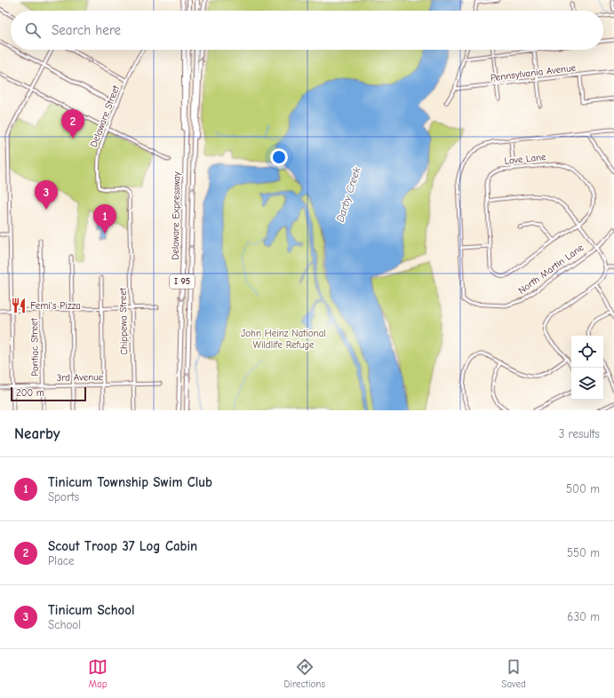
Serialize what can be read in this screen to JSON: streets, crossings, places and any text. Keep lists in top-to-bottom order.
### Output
{
  "streets": {
    "highway": ["Delaware Expressway", "I 95"],
    "street": [
      "Pennsylvania Avenue",
      "Delaware Street",
      "Love Lane",
      "North Martin Lane",
      "Chippewa Street",
      "Pontiac Street",
      "3rd Avenue"
    ]
  },
  "crossings": [
    ["Delaware Street", "Chippewa Street"],
    ["Chippewa Street", "3rd Avenue"],
    ["Pontiac Street", "3rd Avenue"]
  ],
  "water": ["Darby Creek"],
  "parks": ["John Heinz National Wildlife Refuge"],
  "places": {
    "restaurant": ["Femi's Pizza"]
  },
  "scale_bar": "200 m",
  "page": {
    "search": "Search here",
    "pins": ["2", "3", "1"],
    "scale": "200 m",
    "heading": ["Nearby", "3 results"],
    "list": [
      {
        "mark": "1",
        "name": "Tinicum Township Swim Club",
        "note": "Sports",
        "value": "500 m"
      },
      {
        "mark": "2",
        "name": "Scout Troop 37 Log Cabin",
        "note": "Place",
        "value": "550 m"
      },
      {
        "mark": "3",
        "name": "Tinicum School",
        "note": "School",
        "value": "630 m"
      }
    ],
    "nav": ["Map", "Directions", "Saved"]
  }
}
